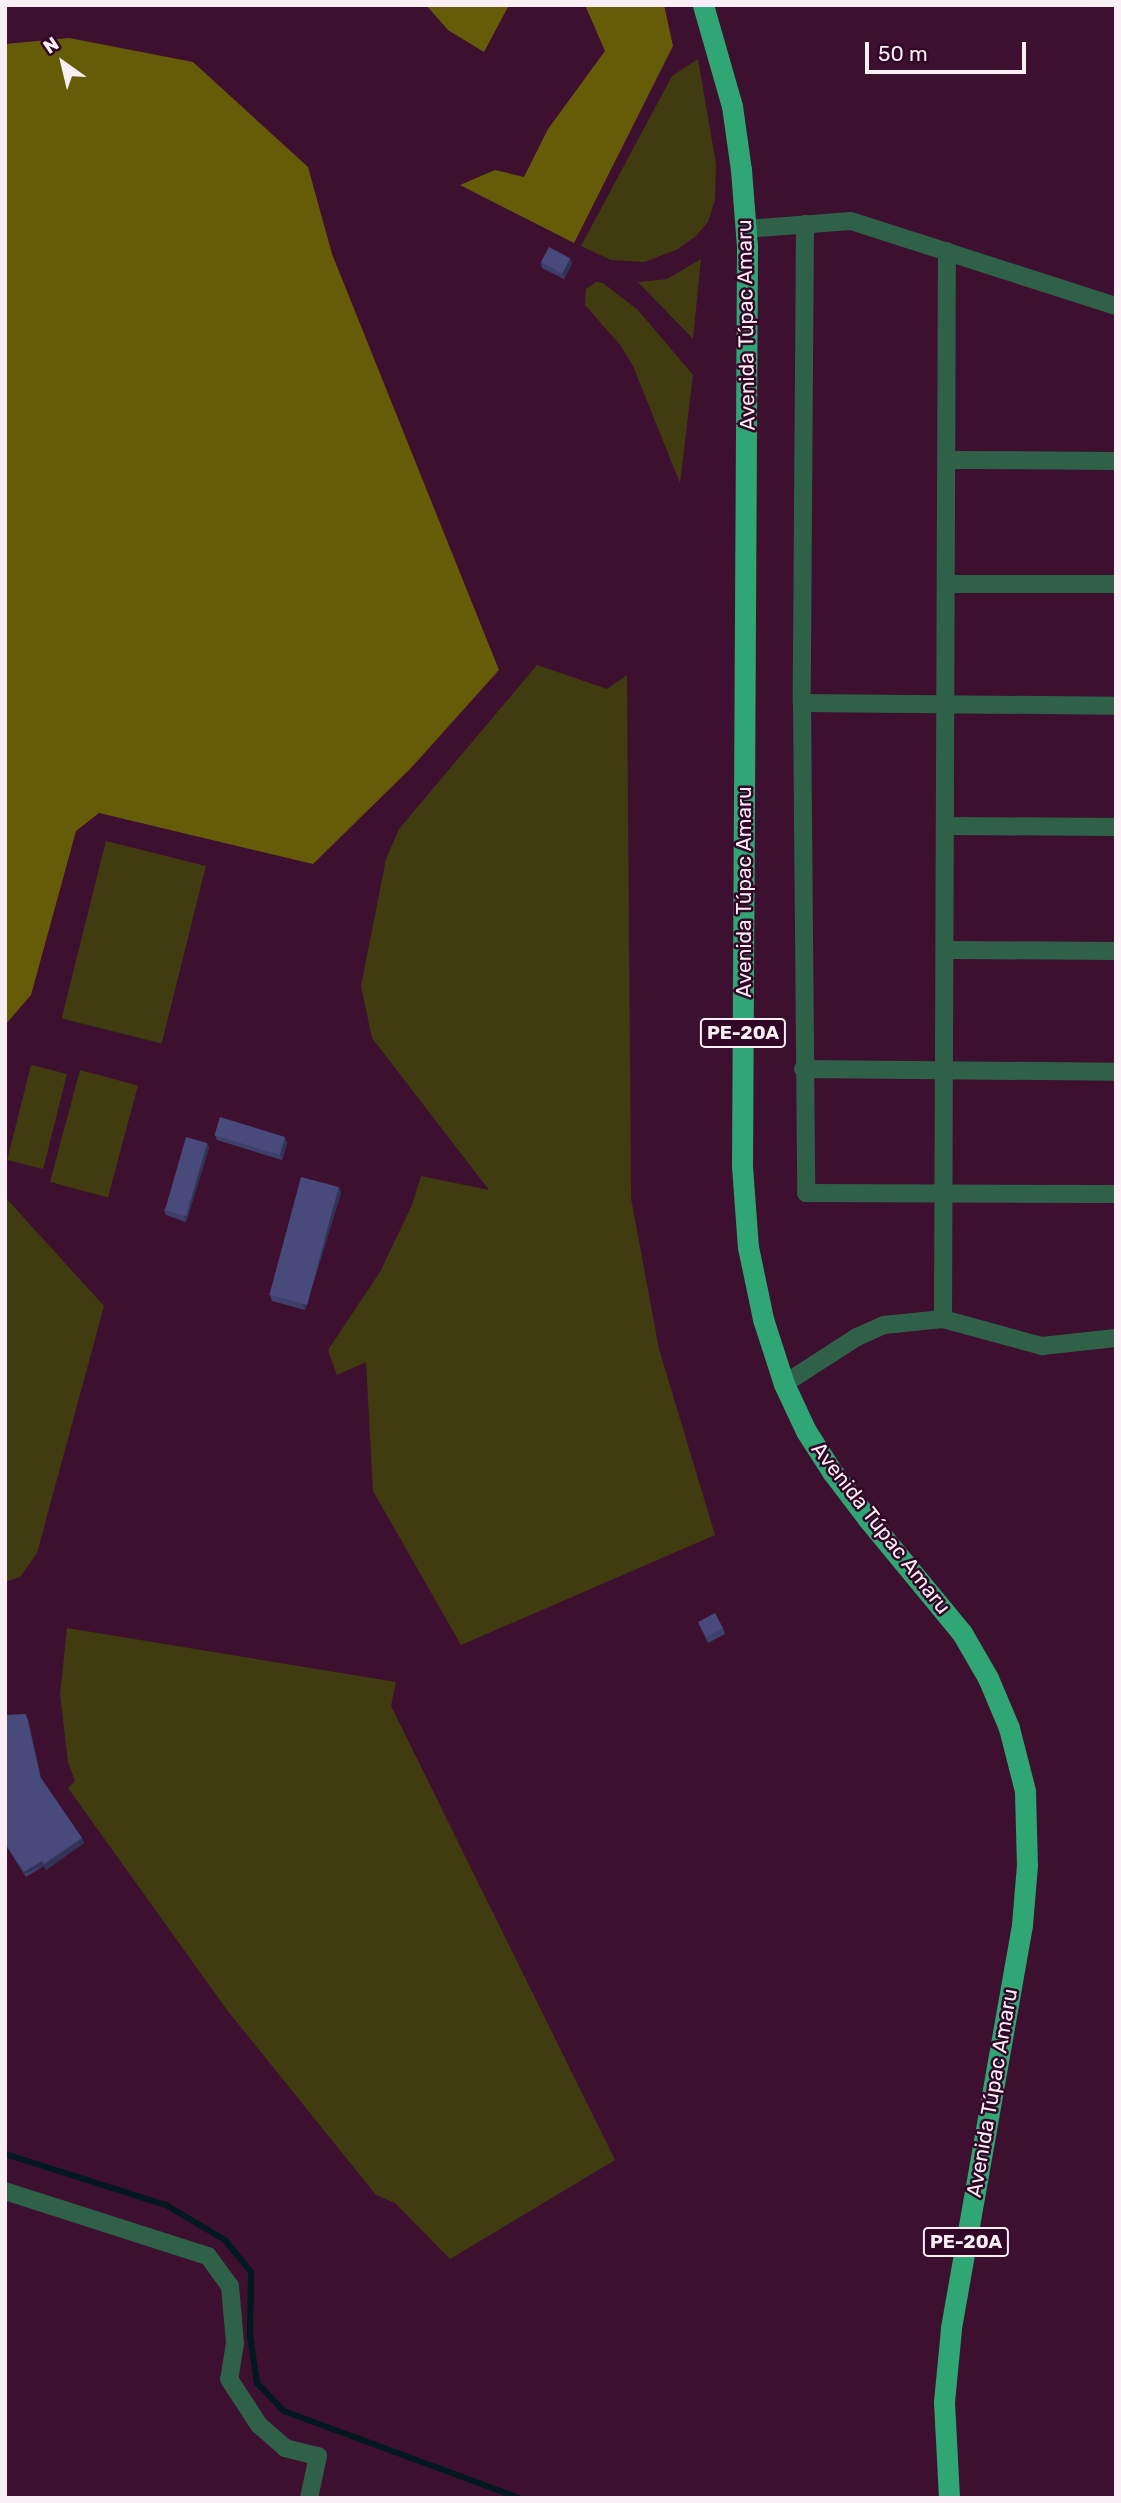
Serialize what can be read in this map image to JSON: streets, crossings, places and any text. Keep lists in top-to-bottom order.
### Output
{
  "streets": {
    "highway": ["Avenida Túpac Amaru", "PE-20A"]
  },
  "scale_bar": "50 m",
  "north": "top left"
}
